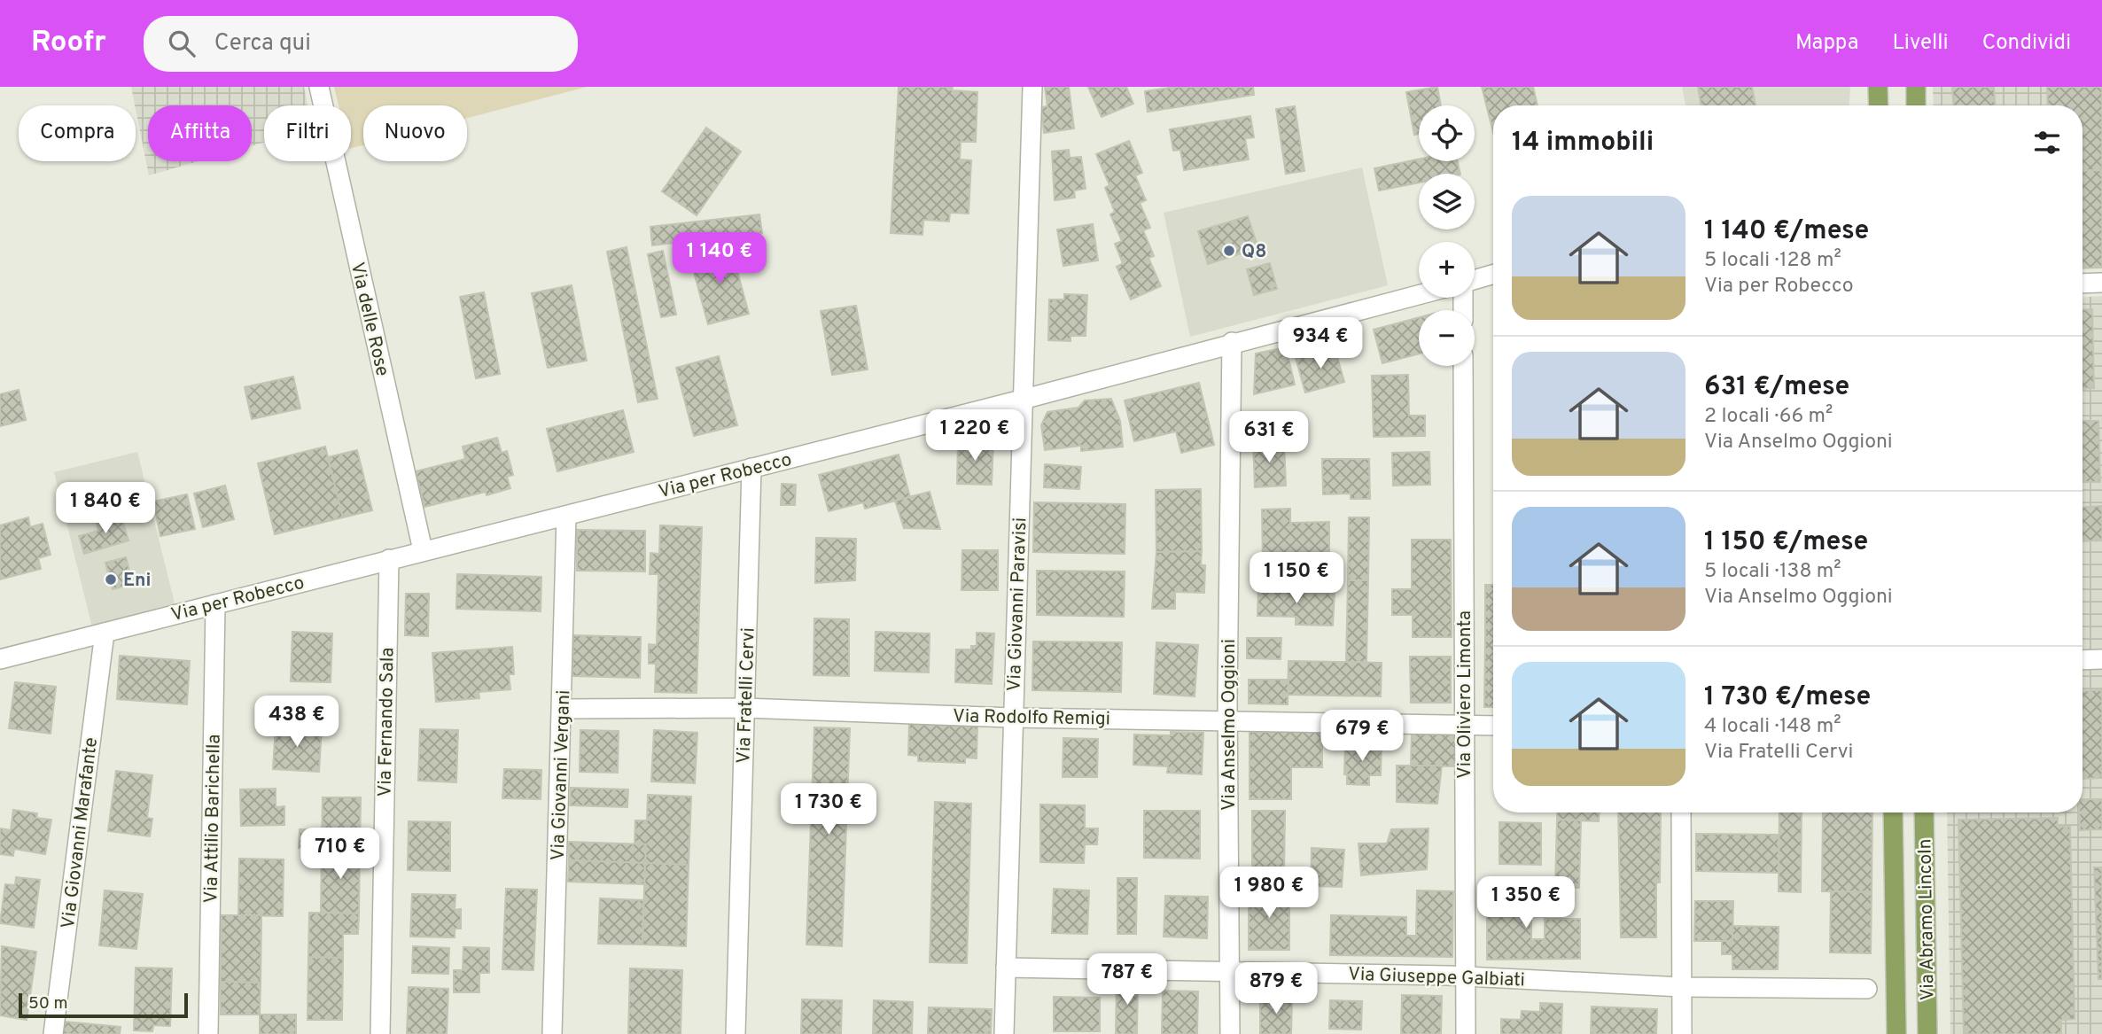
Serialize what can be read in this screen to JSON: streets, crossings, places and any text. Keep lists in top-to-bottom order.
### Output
{
  "streets": {
    "main road": ["Via Abramo Lincoln"],
    "street": [
      "Via delle Rose",
      "Via per Robecco",
      "Via Giovanni Paravisi",
      "Via Oliviero Limonta",
      "Via Fratelli Cervi",
      "Via Rodolfo Remigi",
      "Via Fernando Sala",
      "Via Anselmo Oggioni",
      "Via Giovanni Vergani",
      "Via Attilio Barichella",
      "Via Giovanni Marafante",
      "Via Giuseppe Galbiati"
    ]
  },
  "crossings": [
    ["Via delle Rose", "Via per Robecco"],
    ["Via per Robecco", "Via Giovanni Paravisi"],
    ["Via per Robecco", "Via Fratelli Cervi"],
    ["Via per Robecco", "Via Fernando Sala"],
    ["Via per Robecco", "Via Anselmo Oggioni"],
    ["Via per Robecco", "Via Giovanni Vergani"],
    ["Via per Robecco", "Via Attilio Barichella"],
    ["Via per Robecco", "Via Giovanni Marafante"],
    ["Via Giovanni Paravisi", "Via Rodolfo Remigi"],
    ["Via Giovanni Paravisi", "Via Giuseppe Galbiati"],
    ["Via Oliviero Limonta", "Via Rodolfo Remigi"],
    ["Via Oliviero Limonta", "Via Giuseppe Galbiati"],
    ["Via Fratelli Cervi", "Via Rodolfo Remigi"],
    ["Via Rodolfo Remigi", "Via Anselmo Oggioni"],
    ["Via Rodolfo Remigi", "Via Giovanni Vergani"],
    ["Via Anselmo Oggioni", "Via Giuseppe Galbiati"]
  ],
  "places": ["Q8", "Eni"],
  "scale_bar": "50 m",
  "page": {
    "header": "Roofr",
    "search": "Cerca qui",
    "nav": ["Mappa", "Livelli", "Condividi"],
    "map_buttons": ["+", "−"],
    "chip": [
      "Compra",
      "Affitta",
      "Filtri",
      "Nuovo"
    ],
    "heading": "14 immobili",
    "list": [
      {
        "name": "1 140 €/mese",
        "note": "5 locali · 128 m² · Via per Robecco"
      },
      {
        "name": "631 €/mese",
        "note": "2 locali · 66 m² · Via Anselmo Oggioni"
      },
      {
        "name": "1 150 €/mese",
        "note": "5 locali · 138 m² · Via Anselmo Oggioni"
      },
      {
        "name": "1 730 €/mese",
        "note": "4 locali · 148 m² · Via Fratelli Cervi"
      }
    ],
    "price": [
      "1 140 €",
      "934 €",
      "1 220 €",
      "631 €",
      "1 840 €",
      "1 150 €",
      "438 €",
      "679 €",
      "1 730 €",
      "710 €",
      "1 980 €",
      "1 350 €",
      "787 €",
      "879 €"
    ],
    "scale": "50 m"
  }
}
